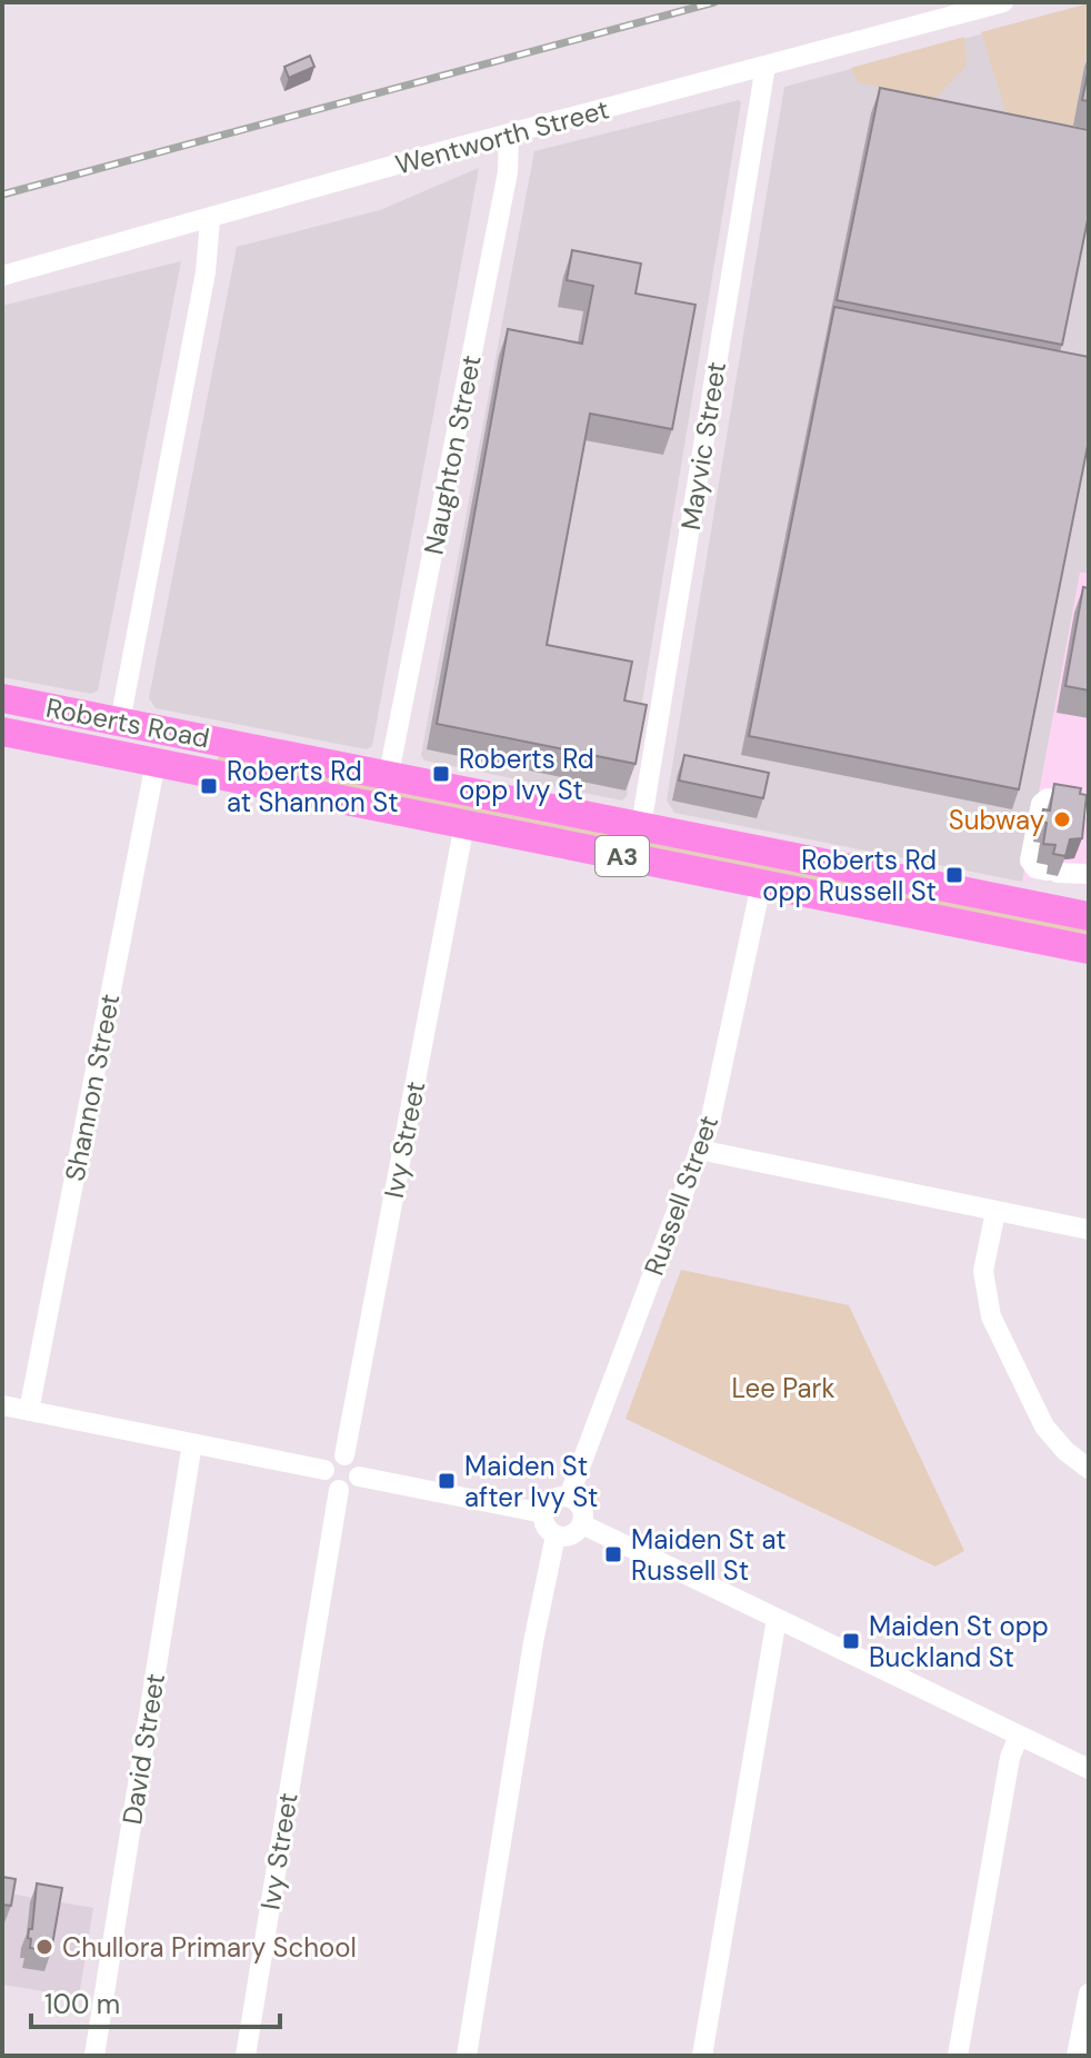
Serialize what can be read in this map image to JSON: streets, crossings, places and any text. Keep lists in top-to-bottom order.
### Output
{
  "streets": {
    "highway": ["Roberts Road", "A3"],
    "street": [
      "Wentworth Street",
      "Mayvic Street",
      "Naughton Street",
      "Shannon Street",
      "Ivy Street",
      "Russell Street",
      "David Street"
    ]
  },
  "crossings": [
    ["Wentworth Street", "Mayvic Street"],
    ["Wentworth Street", "Naughton Street"],
    ["Mayvic Street", "Roberts Road"],
    ["Naughton Street", "Roberts Road"],
    ["Roberts Road", "Shannon Street"],
    ["Roberts Road", "Ivy Street"],
    ["Roberts Road", "Russell Street"]
  ],
  "parks": ["Lee Park"],
  "places": {
    "transit": [
      "Roberts Rd opp Ivy St",
      "Roberts Rd at Shannon St",
      "Roberts Rd opp Russell St",
      "Maiden St after Ivy St",
      "Maiden St at Russell St",
      "Maiden St opp Buckland St"
    ],
    "other": ["Subway", "Chullora Primary School"]
  },
  "scale_bar": "100 m"
}
